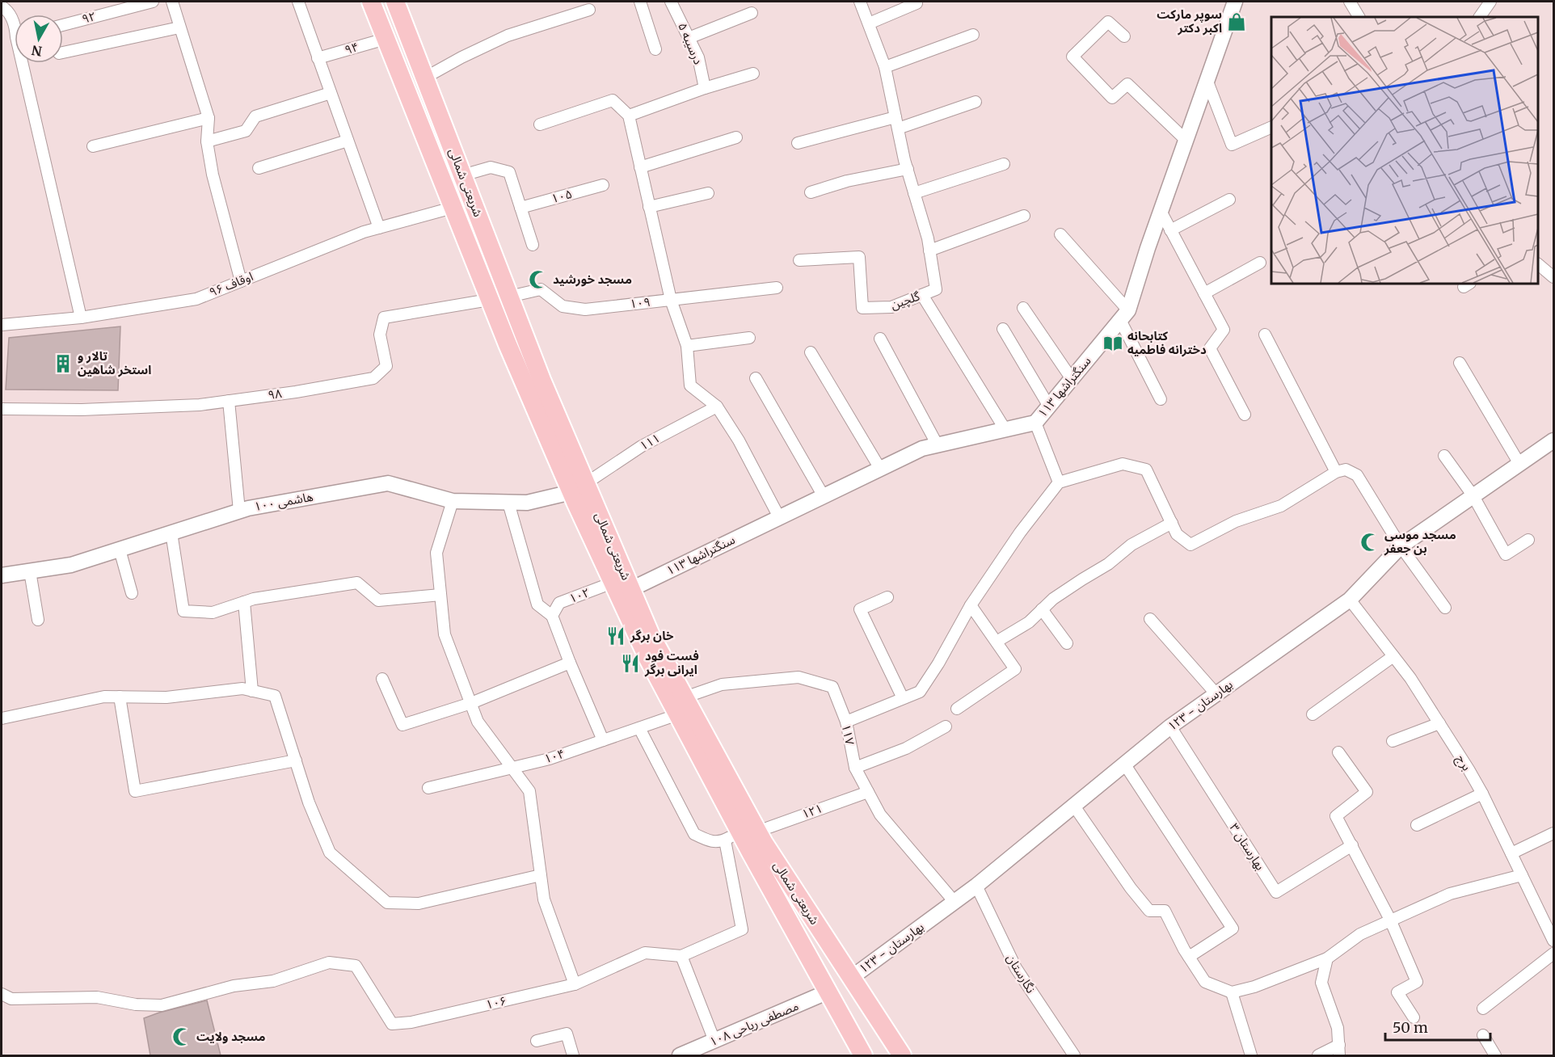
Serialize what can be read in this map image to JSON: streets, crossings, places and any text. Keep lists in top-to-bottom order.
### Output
{
  "streets": {
    "main road": ["شریعتی شمالی"],
    "street": [
      "۹۲",
      "درسیبه ۵",
      "۹۴",
      "۱۰۵",
      "اوقاف ۹۶",
      "گلچین",
      "۱۰۹",
      "سنگتراشها ۱۱۳",
      "۹۸",
      "۱۱۱",
      "هاشمی ۱۰۰",
      "۱۰۲",
      "بهارستان - ۱۲۳",
      "۱۱۷",
      "۱۰۴",
      "برج",
      "۱۲۱",
      "بهارستان ۳",
      "نگارستان",
      "۱۰۶",
      "مصطفی ریاحی ۱۰۸"
    ]
  },
  "crossings": [
    ["۹۴", "شریعتی شمالی"],
    ["شریعتی شمالی", "اوقاف ۹۶"],
    ["شریعتی شمالی", "۱۰۹"],
    ["شریعتی شمالی", "سنگتراشها ۱۱۳"],
    ["شریعتی شمالی", "۹۸"],
    ["شریعتی شمالی", "۱۱۱"],
    ["شریعتی شمالی", "هاشمی ۱۰۰"],
    ["شریعتی شمالی", "۱۰۲"],
    ["شریعتی شمالی", "بهارستان - ۱۲۳"],
    ["شریعتی شمالی", "۱۱۷"],
    ["شریعتی شمالی", "۱۰۴"],
    ["شریعتی شمالی", "۱۲۱"],
    ["شریعتی شمالی", "۱۰۶"],
    ["شریعتی شمالی", "مصطفی ریاحی ۱۰۸"],
    ["۱۱۱", "هاشمی ۱۰۰"],
    ["بهارستان - ۱۲۳", "۱۱۷"],
    ["بهارستان - ۱۲۳", "برج"],
    ["بهارستان - ۱۲۳", "بهارستان ۳"],
    ["بهارستان - ۱۲۳", "نگارستان"],
    ["۱۱۷", "۱۲۱"],
    ["۱۲۱", "۱۰۶"]
  ],
  "places": {
    "shop": ["سوپر مارکت اکبر دکتر"],
    "mosque": ["مسجد خورشید", "مسجد موسی بن جعفر", "مسجد ولایت"],
    "library": ["کتابحانه دخترانه فاطمیه"],
    "building": ["تالار و استخر شاهین"],
    "restaurant": ["خان برگر", "فست فود ایرانی برگر"]
  },
  "scale_bar": "50 m",
  "north": "bottom"
}
